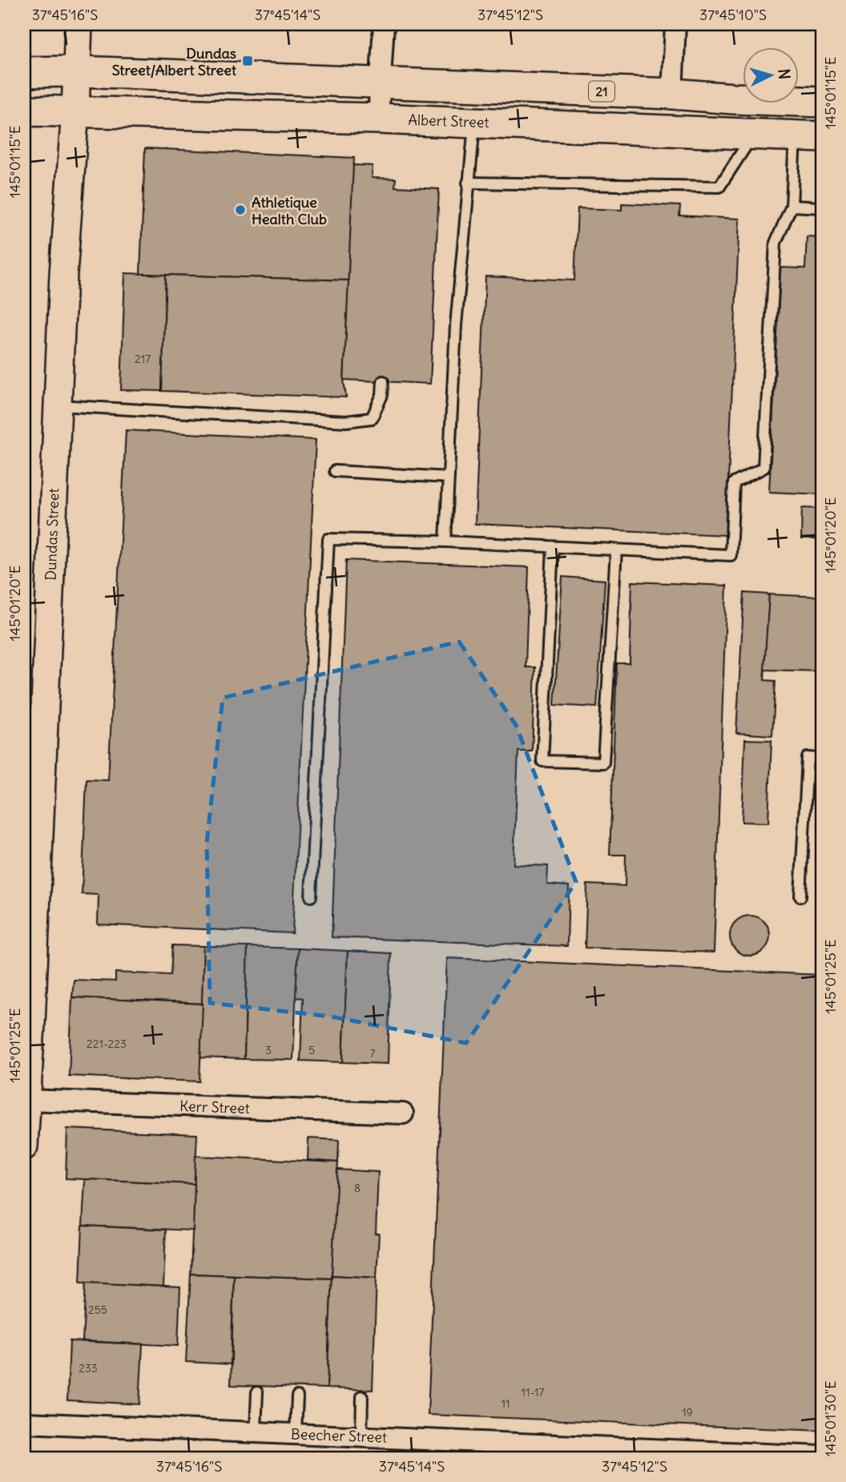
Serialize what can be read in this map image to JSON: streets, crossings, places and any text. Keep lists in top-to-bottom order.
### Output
{
  "streets": {
    "main road": ["21", "Albert Street"],
    "street": ["Dundas Street", "Kerr Street", "Beecher Street"]
  },
  "crossings": [
    ["21", "Dundas Street"],
    ["Albert Street", "Dundas Street"],
    ["Dundas Street", "Kerr Street"]
  ],
  "places": {
    "transit": ["Dundas Street/Albert Street"],
    "other": ["Athletique Health Club"]
  },
  "house_numbers": [
    "217",
    "221-223",
    "3",
    "5",
    "7",
    "8",
    "255",
    "233",
    "11-17",
    "11",
    "19"
  ],
  "north": "right",
  "coordinates": [
    "37°45'16\"S",
    "37°45'14\"S",
    "37°45'12\"S",
    "37°45'10\"S",
    "145°01'15\"E",
    "145°01'20\"E",
    "145°01'25\"E",
    "145°01'30\"E"
  ]
}
